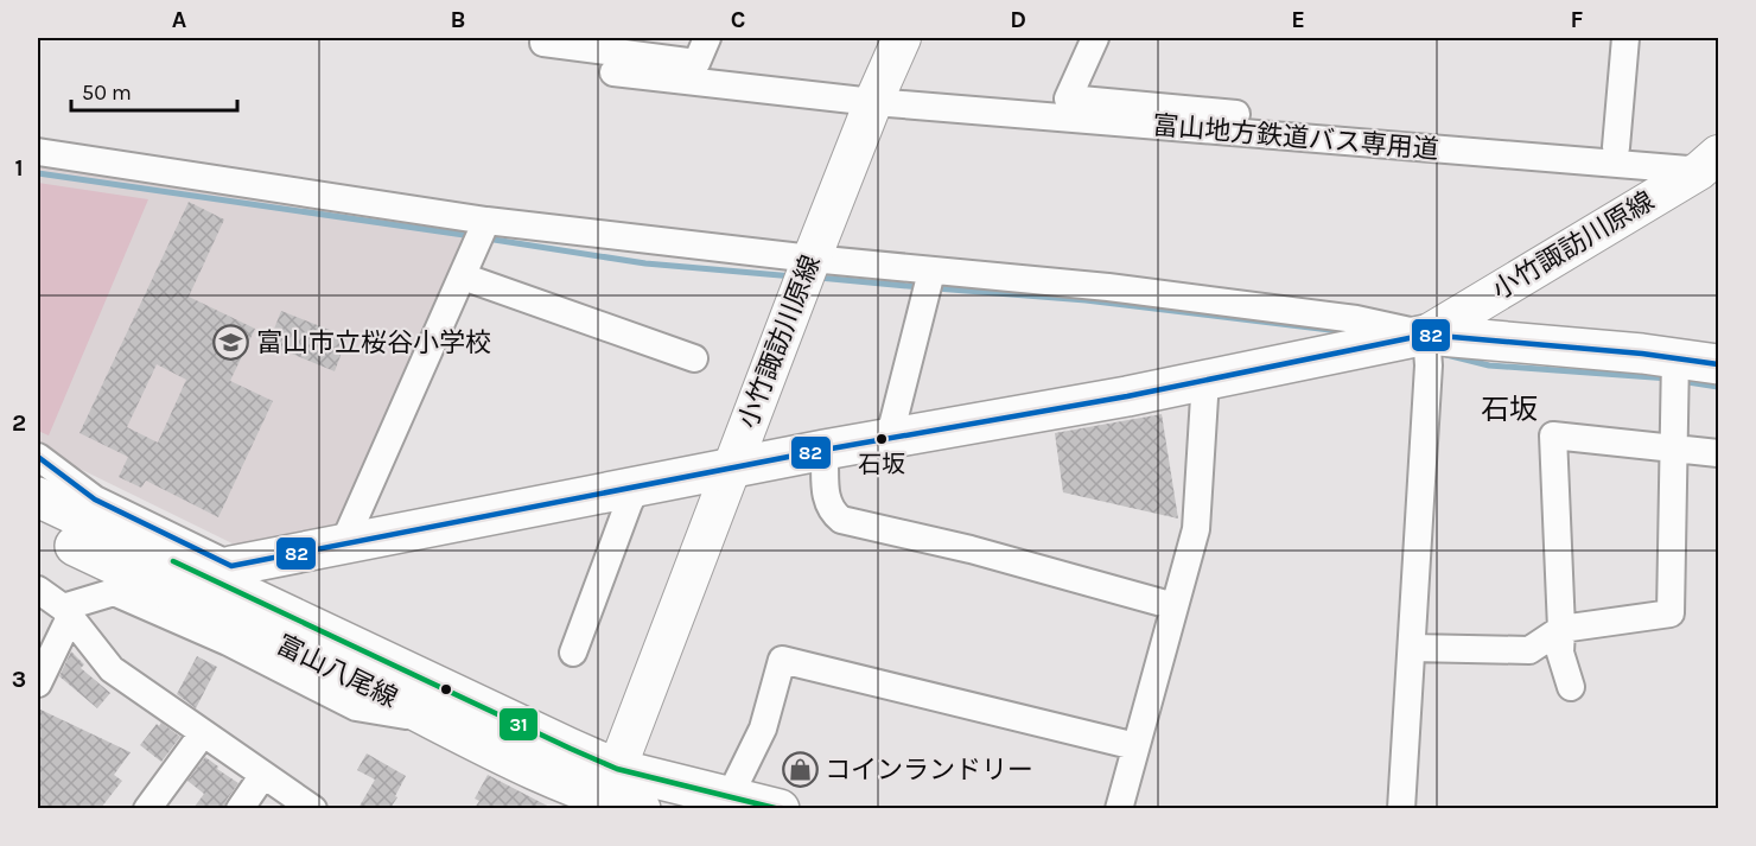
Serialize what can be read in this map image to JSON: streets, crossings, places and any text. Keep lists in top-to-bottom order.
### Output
{
  "streets": {
    "main road": ["小竹諏訪川原線", "富山八尾線"],
    "street": ["富山地方鉄道バス専用道"]
  },
  "crossings": [
    ["富山地方鉄道バス専用道", "小竹諏訪川原線"],
    ["小竹諏訪川原線", "富山八尾線"]
  ],
  "districts": ["石坂"],
  "places": {
    "school or university": ["富山市立桜谷小学校"],
    "other": ["石坂"],
    "shop": ["コインランドリー"]
  },
  "lines": ["transit line 82", "transit line 31"],
  "scale_bar": "50 m",
  "grid": {
    "columns": [
      "A",
      "B",
      "C",
      "D",
      "E",
      "F"
    ],
    "rows": ["1", "2", "3"]
  }
}
